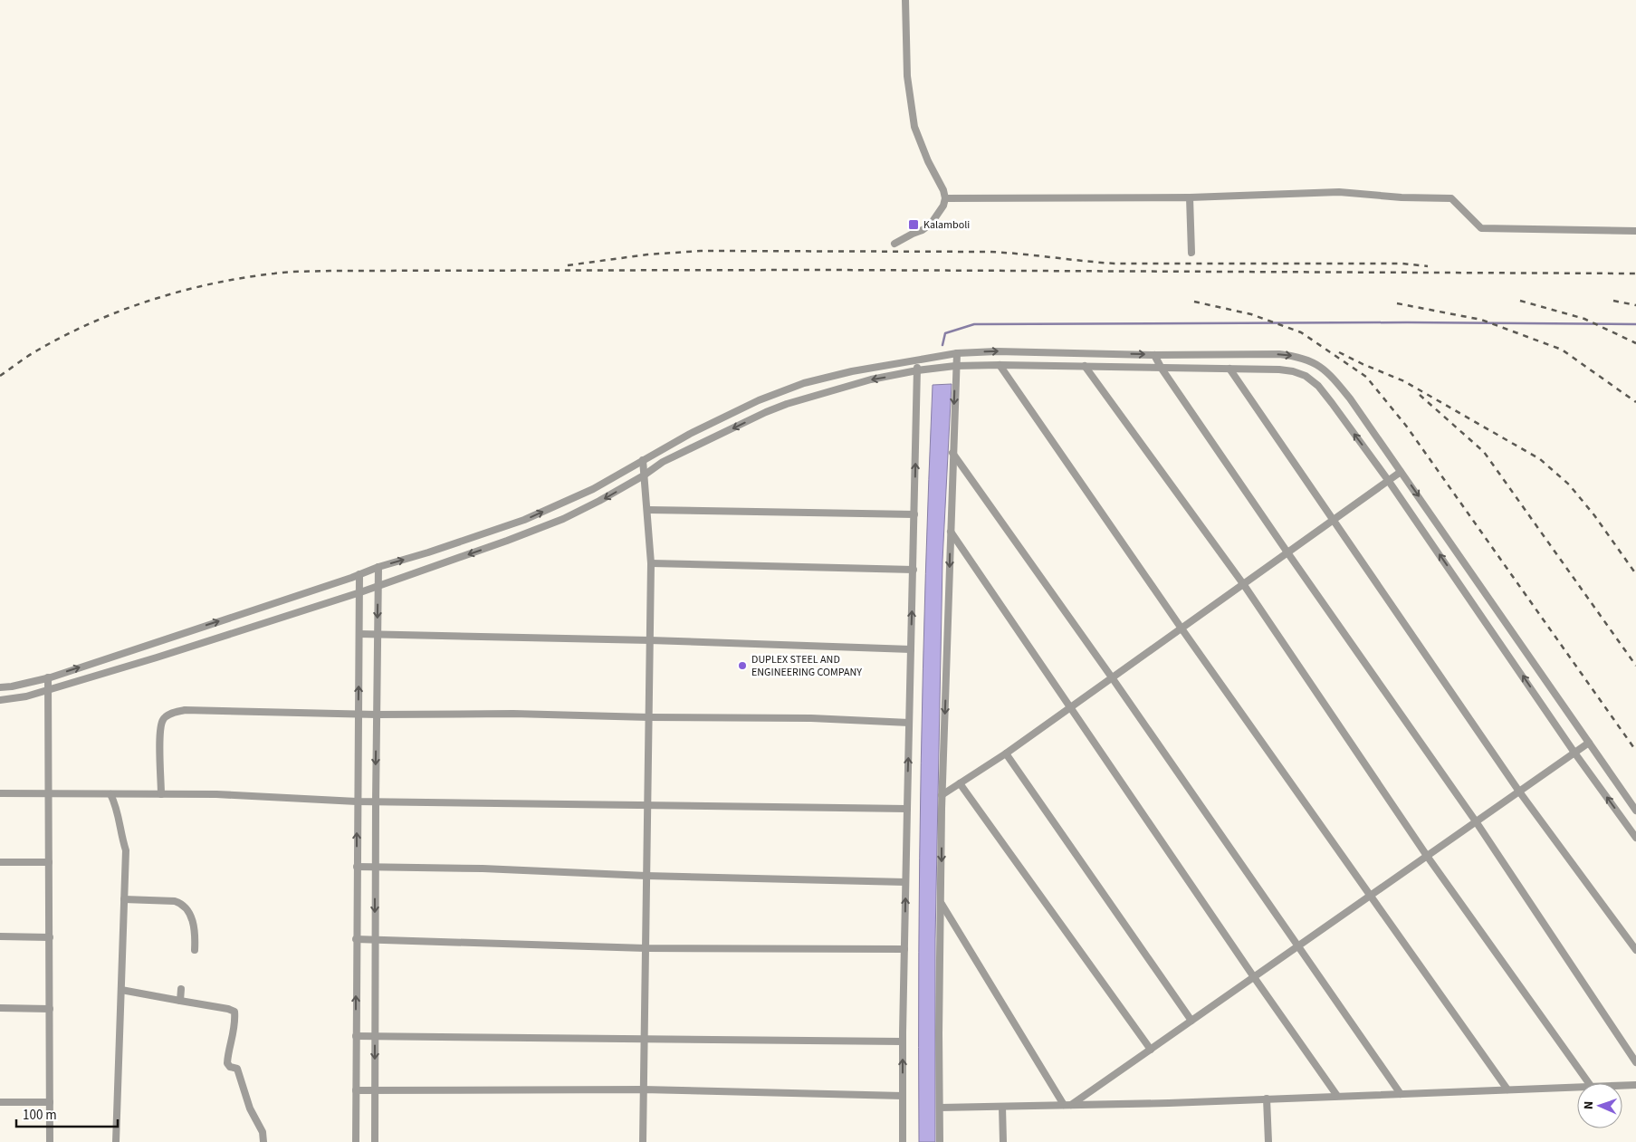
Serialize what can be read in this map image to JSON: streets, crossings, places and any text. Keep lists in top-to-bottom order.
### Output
{
  "places": {
    "transit": ["Kalamboli"],
    "other": ["DUPLEX STEEL AND ENGINEERING COMPANY"]
  },
  "scale_bar": "100 m",
  "north": "left"
}
